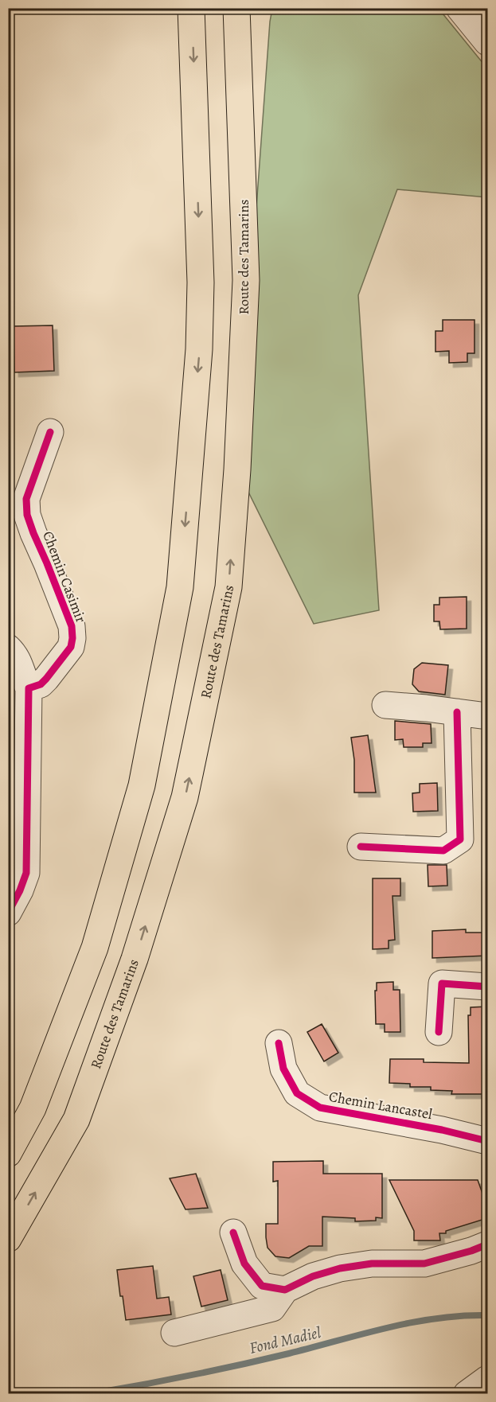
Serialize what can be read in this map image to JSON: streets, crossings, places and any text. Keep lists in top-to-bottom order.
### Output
{
  "streets": {
    "highway": ["Route des Tamarins"],
    "street": ["Chemin Casimir", "Chemin Lancastel"]
  },
  "water": ["Fond Madiel"]
}
